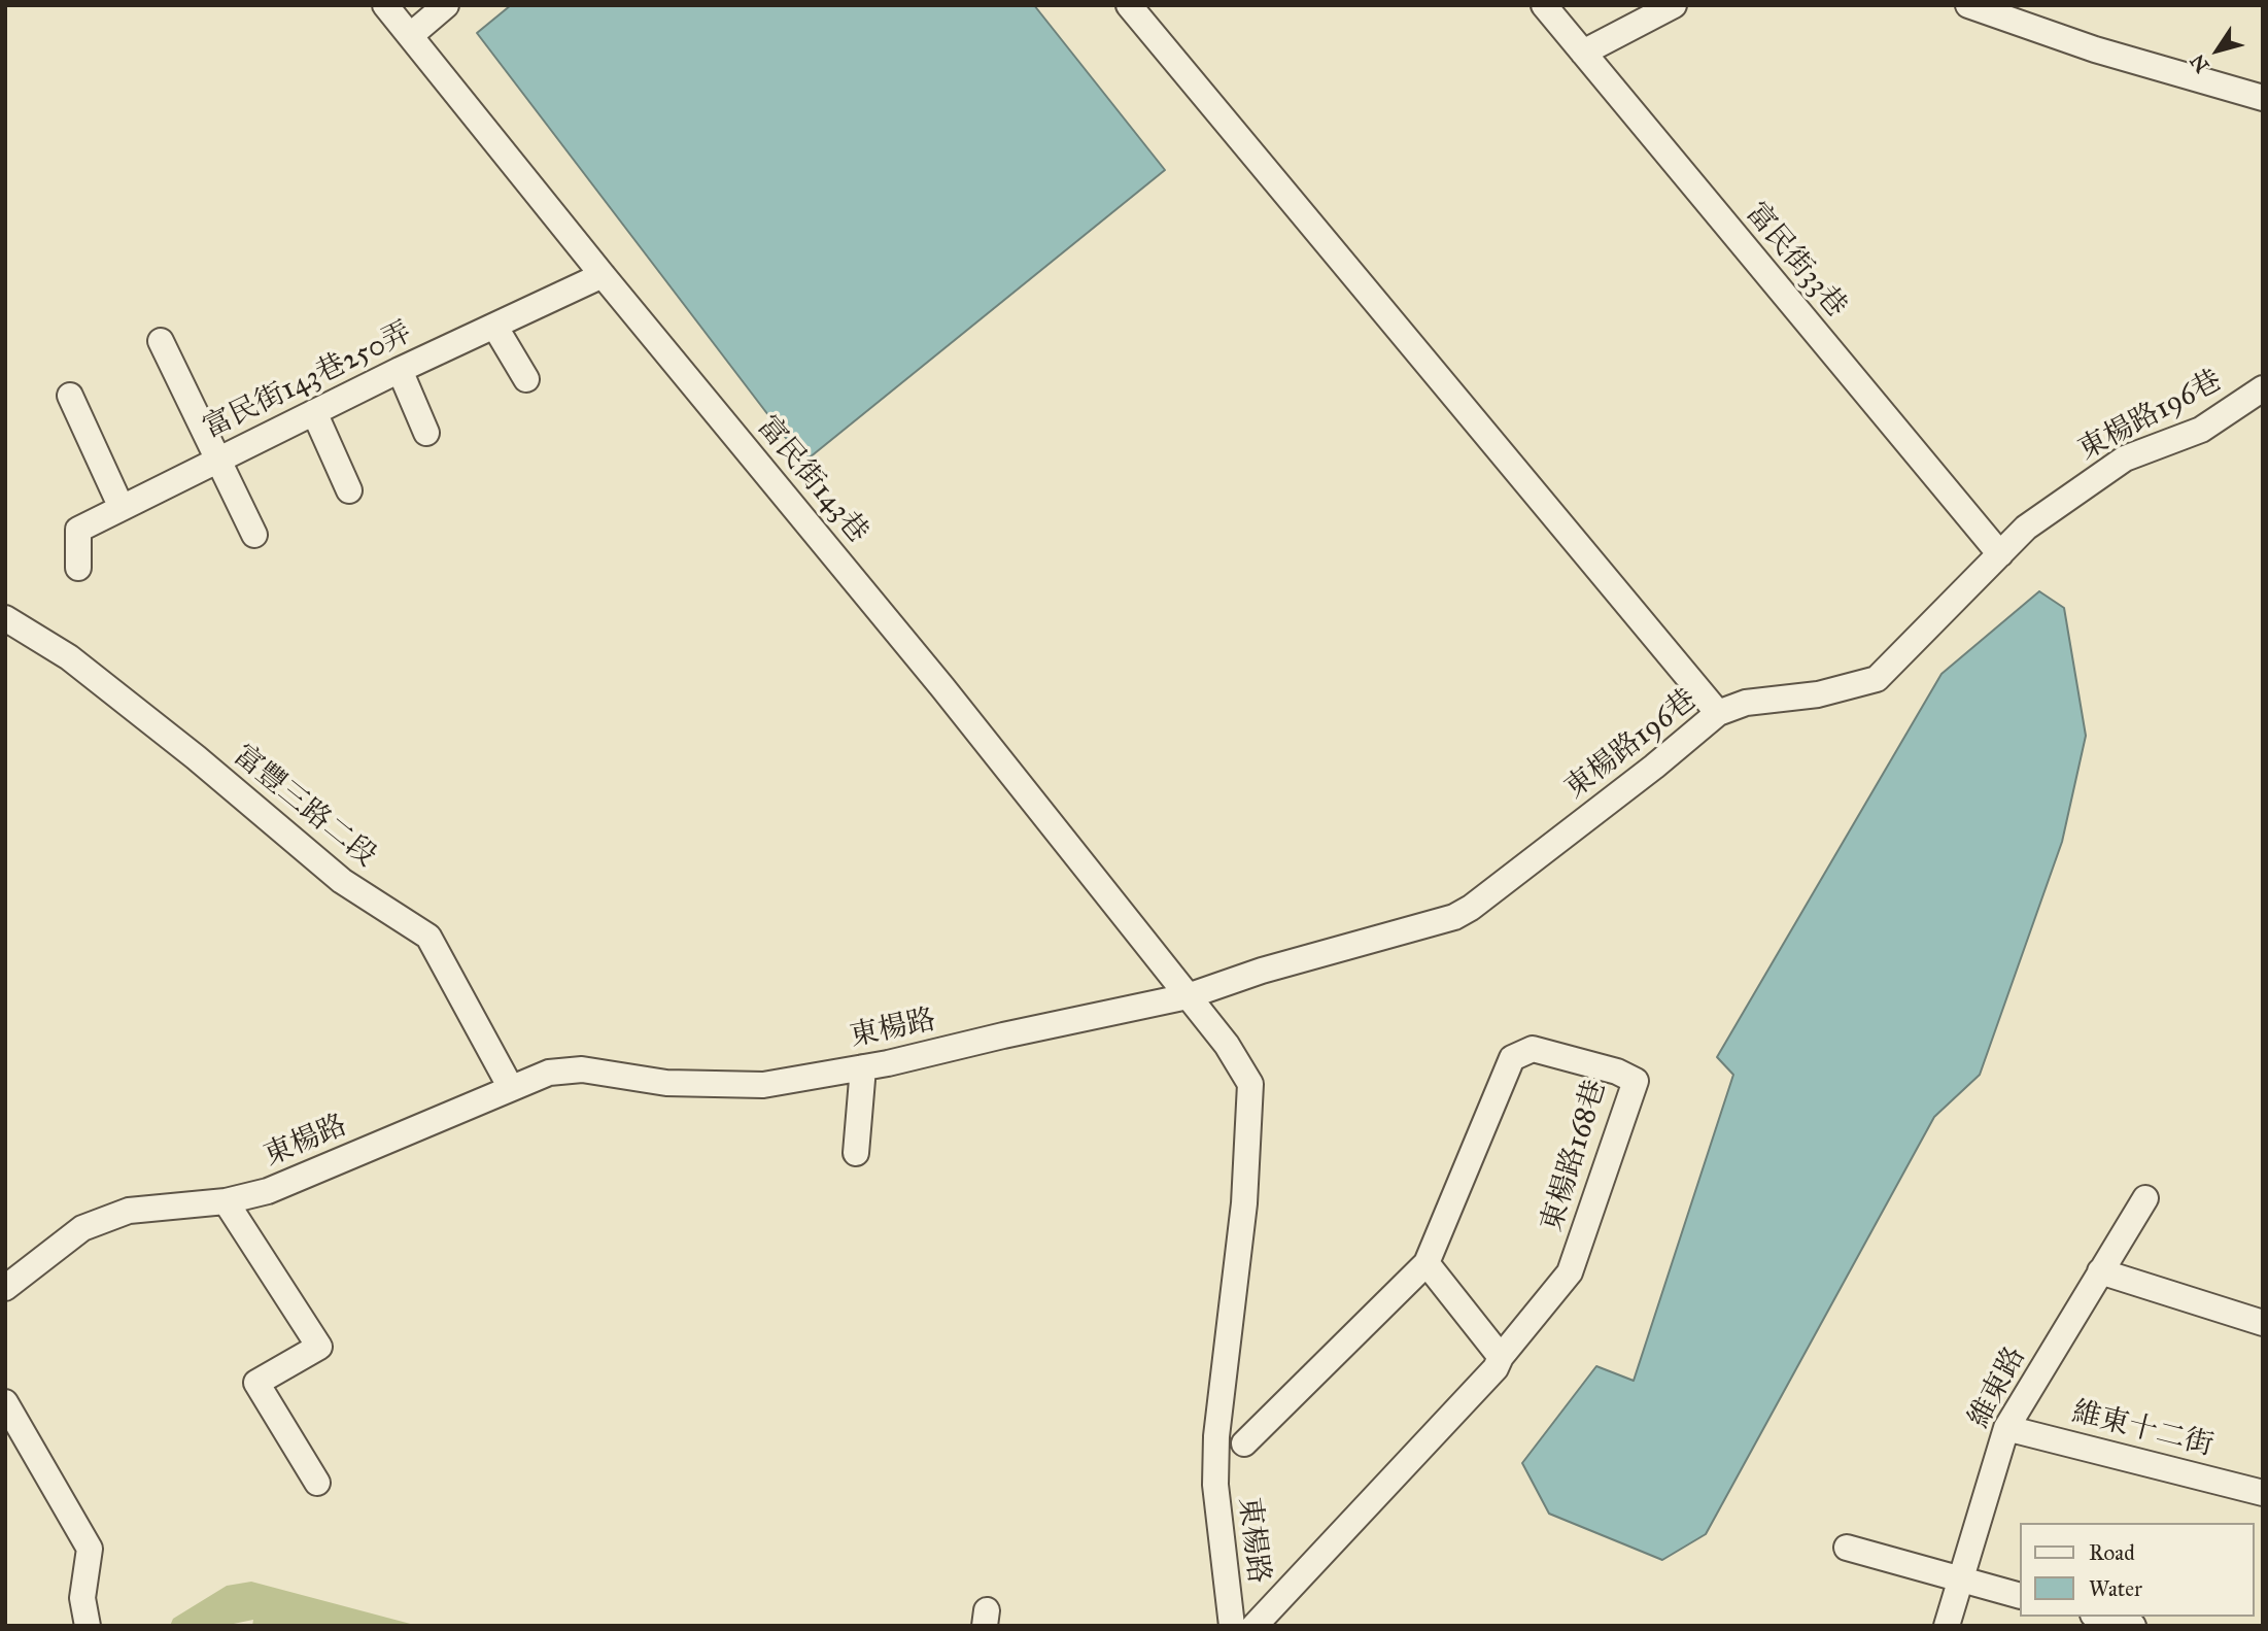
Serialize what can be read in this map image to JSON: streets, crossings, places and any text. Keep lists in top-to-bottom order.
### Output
{
  "streets": {
    "street": [
      "富民街33巷",
      "富民街143巷250弄",
      "東楊路196巷",
      "富民街143巷",
      "富豐三路二段",
      "東楊路",
      "東楊路168巷",
      "維東路",
      "維東十二街"
    ]
  },
  "crossings": [
    ["富民街33巷", "東楊路196巷"],
    ["富民街143巷250弄", "富民街143巷"],
    ["東楊路196巷", "富民街143巷"],
    ["東楊路196巷", "東楊路"],
    ["富民街143巷", "東楊路"],
    ["富豐三路二段", "東楊路"],
    ["維東路", "維東十二街"]
  ],
  "legend": ["Road", "Water"],
  "north": "bottom left"
}
